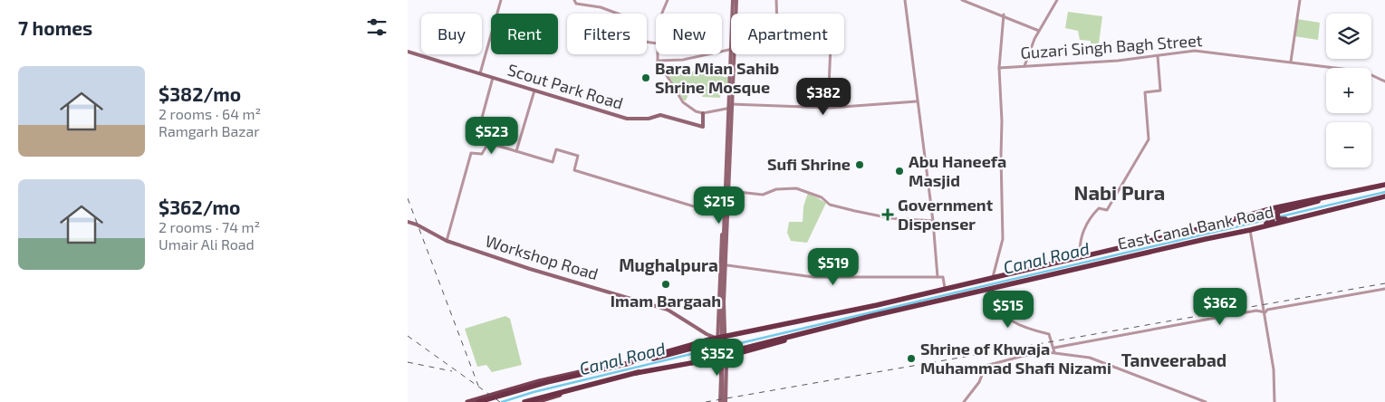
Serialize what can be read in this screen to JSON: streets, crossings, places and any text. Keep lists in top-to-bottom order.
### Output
{
  "streets": {
    "highway": ["East Canal Bank Road"],
    "main road": ["Scout Park Road", "Workshop Road"],
    "street": ["Guzari Singh Bagh Street"]
  },
  "districts": ["Nabi Pura", "Mughalpura", "Tanveerabad"],
  "water": ["Canal Road"],
  "places": {
    "other": [
      "Bara Mian Sahib Shrine Mosque",
      "Sufi Shrine",
      "Abu Haneefa Masjid",
      "Imam Bargaah",
      "Shrine of Khwaja Muhammad Shafi Nizami"
    ],
    "health": ["Government Dispenser"]
  },
  "page": {
    "heading": "7 homes",
    "map_buttons": ["+", "−"],
    "chip": [
      "Buy",
      "Rent",
      "Filters",
      "New",
      "Apartment"
    ],
    "list": [
      {
        "name": "$382/mo",
        "note": "2 rooms · 64 m² · Ramgarh Bazar"
      },
      {
        "name": "$362/mo",
        "note": "2 rooms · 74 m² · Umair Ali Road"
      }
    ],
    "price": [
      "$382",
      "$523",
      "$215",
      "$519",
      "$362",
      "$515",
      "$352"
    ]
  }
}
